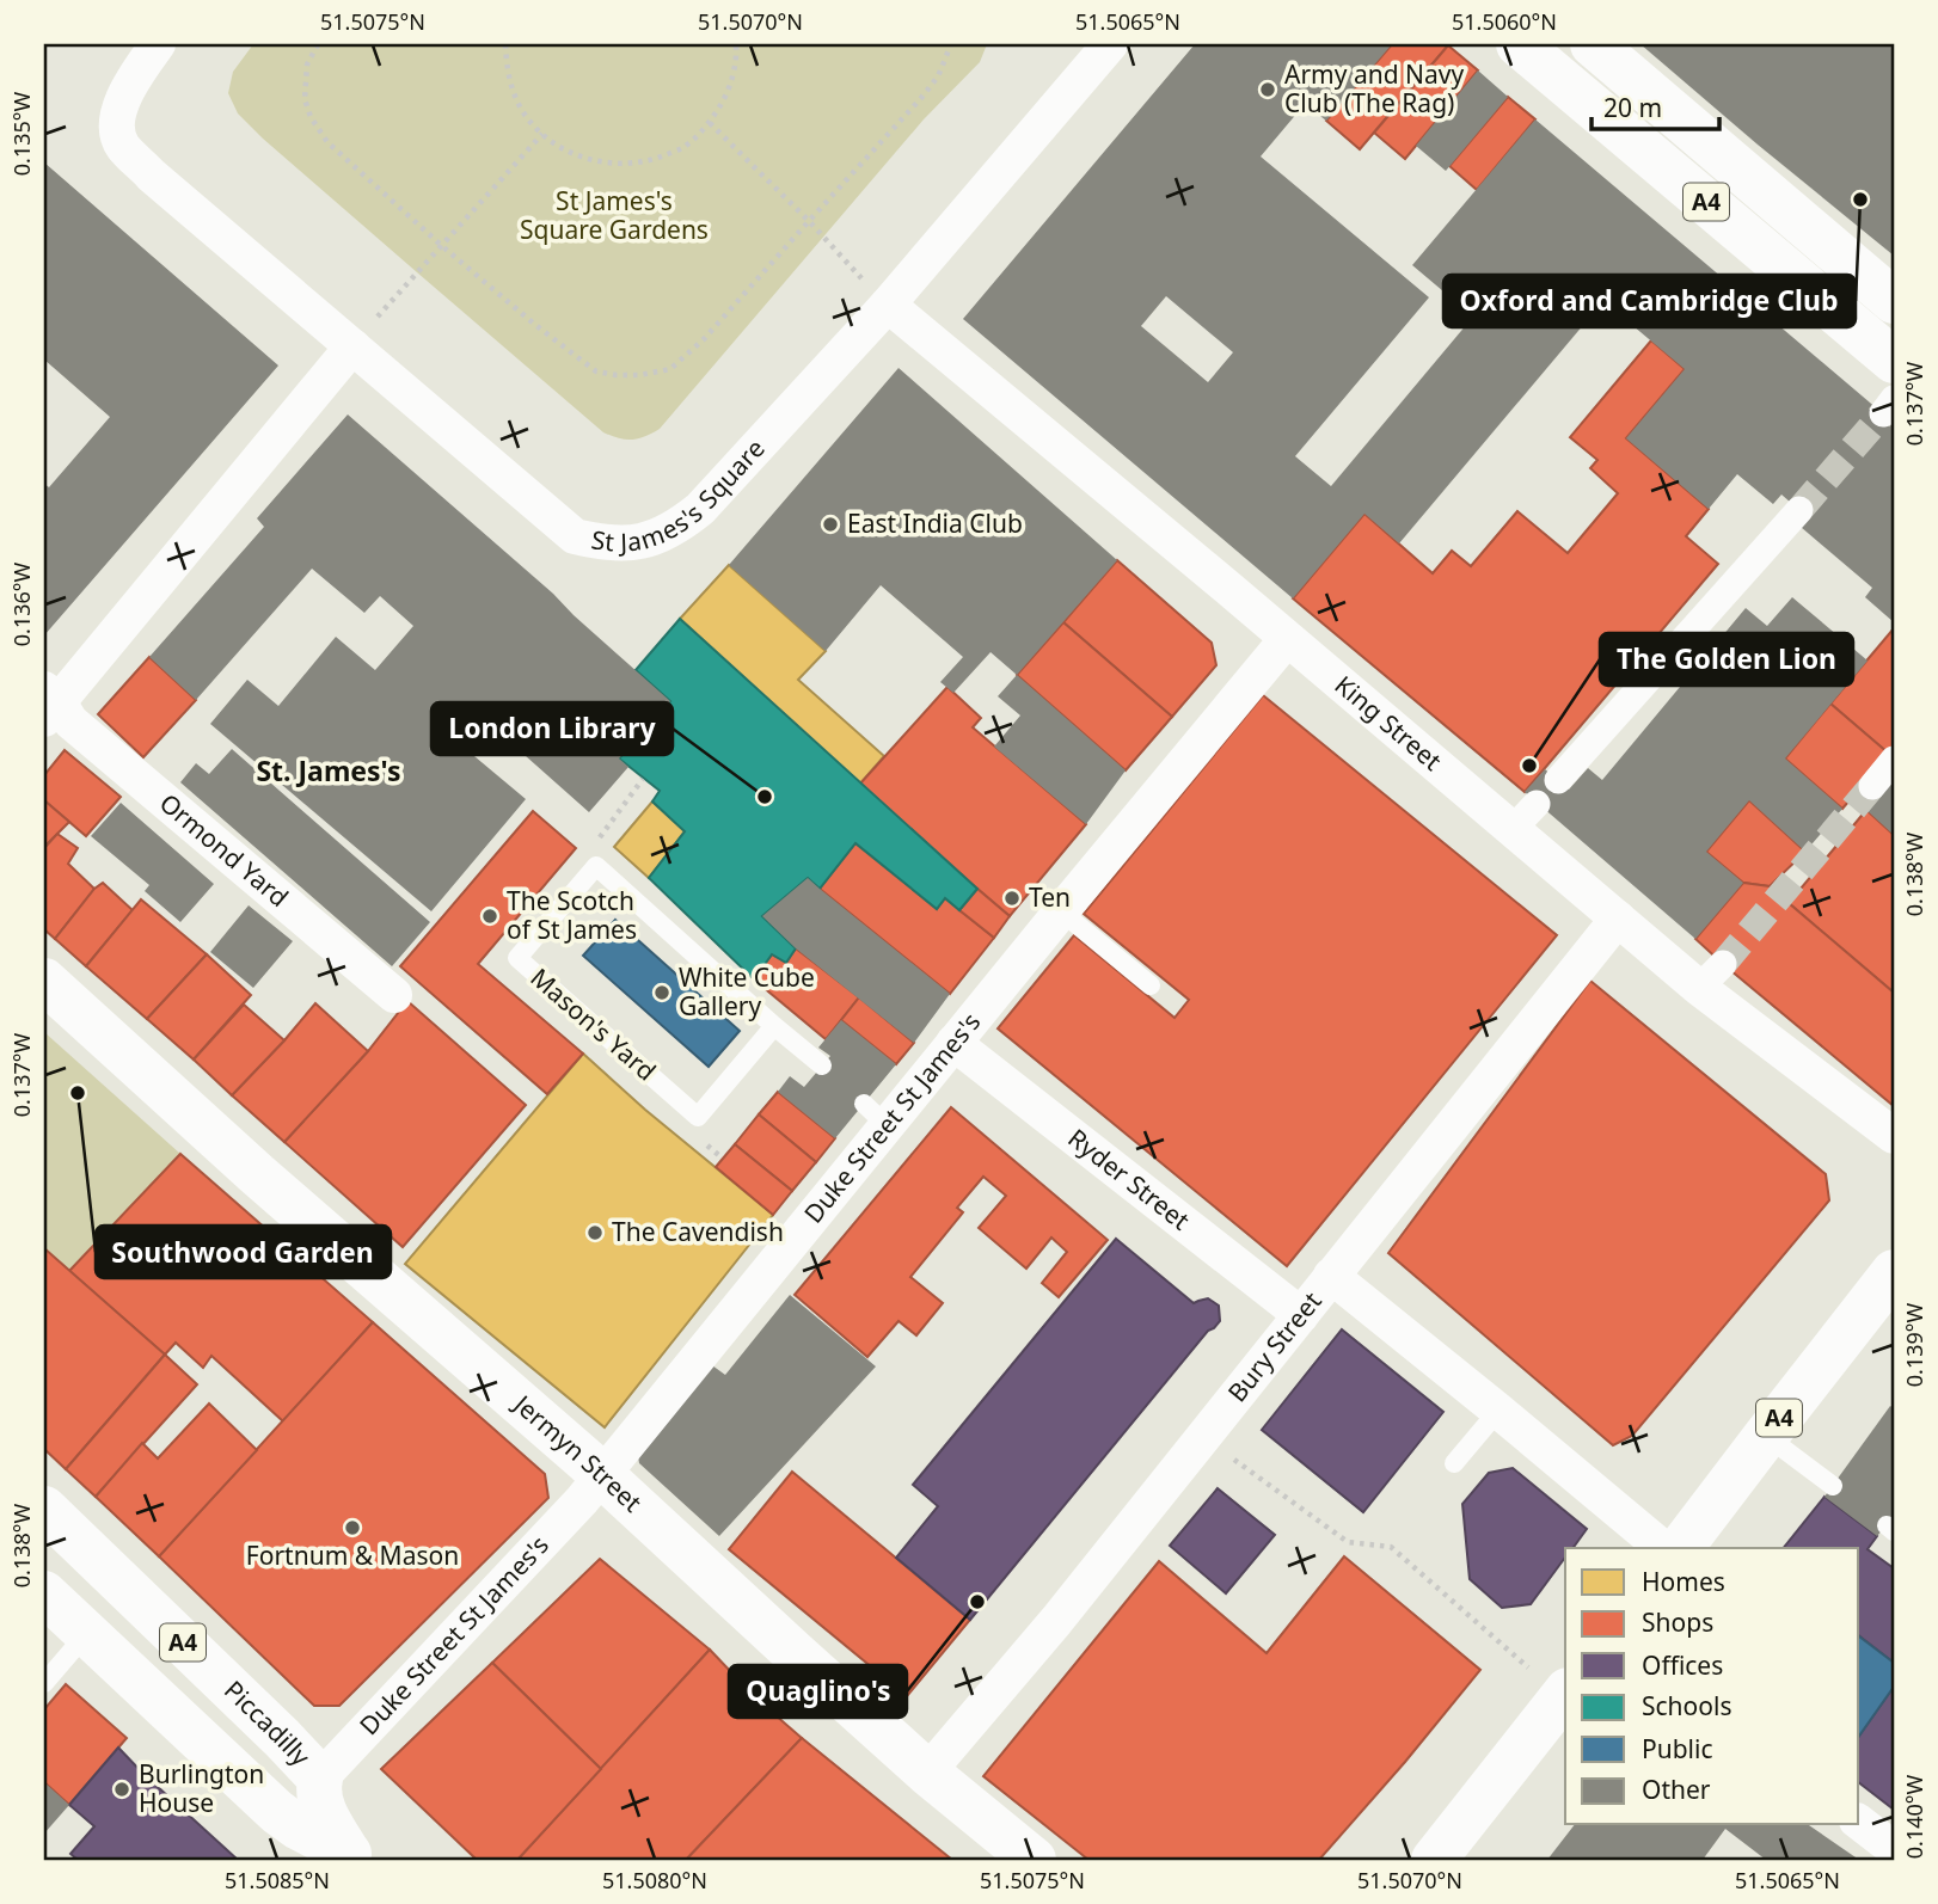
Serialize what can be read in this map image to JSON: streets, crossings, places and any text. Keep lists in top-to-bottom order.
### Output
{
  "streets": {
    "main road": ["A4", "Jermyn Street", "Piccadilly"],
    "street": [
      "St James's Square",
      "King Street",
      "Ormond Yard",
      "Duke Street St James's",
      "Ryder Street",
      "Bury Street"
    ],
    "lane": ["Mason's Yard"]
  },
  "crossings": [
    ["St James's Square", "King Street"],
    ["King Street", "Duke Street St James's"],
    ["King Street", "Bury Street"],
    ["Duke Street St James's", "Ryder Street"],
    ["Duke Street St James's", "Jermyn Street"],
    ["Duke Street St James's", "Piccadilly"],
    ["Ryder Street", "Bury Street"],
    ["Bury Street", "Jermyn Street"]
  ],
  "districts": ["St. James's"],
  "parks": ["St James's Square Gardens"],
  "places": [
    "Army and Navy Club (The Rag)",
    "Oxford and Cambridge Club",
    "East India Club",
    "The Golden Lion",
    "London Library",
    "Ten",
    "The Scotch of St James",
    "White Cube Gallery",
    "Southwood Garden",
    "The Cavendish",
    "Fortnum & Mason",
    "Quaglino's",
    "Burlington House"
  ],
  "legend": [
    "Homes",
    "Shops",
    "Offices",
    "Schools",
    "Public",
    "Other"
  ],
  "scale_bar": "20 m",
  "coordinates": [
    "51.5075°N",
    "51.5070°N",
    "51.5065°N",
    "51.5060°N",
    "0.135°W",
    "0.137°W",
    "0.136°W",
    "0.138°W",
    "0.139°W",
    "0.140°W",
    "51.5085°N",
    "51.5080°N"
  ]
}
